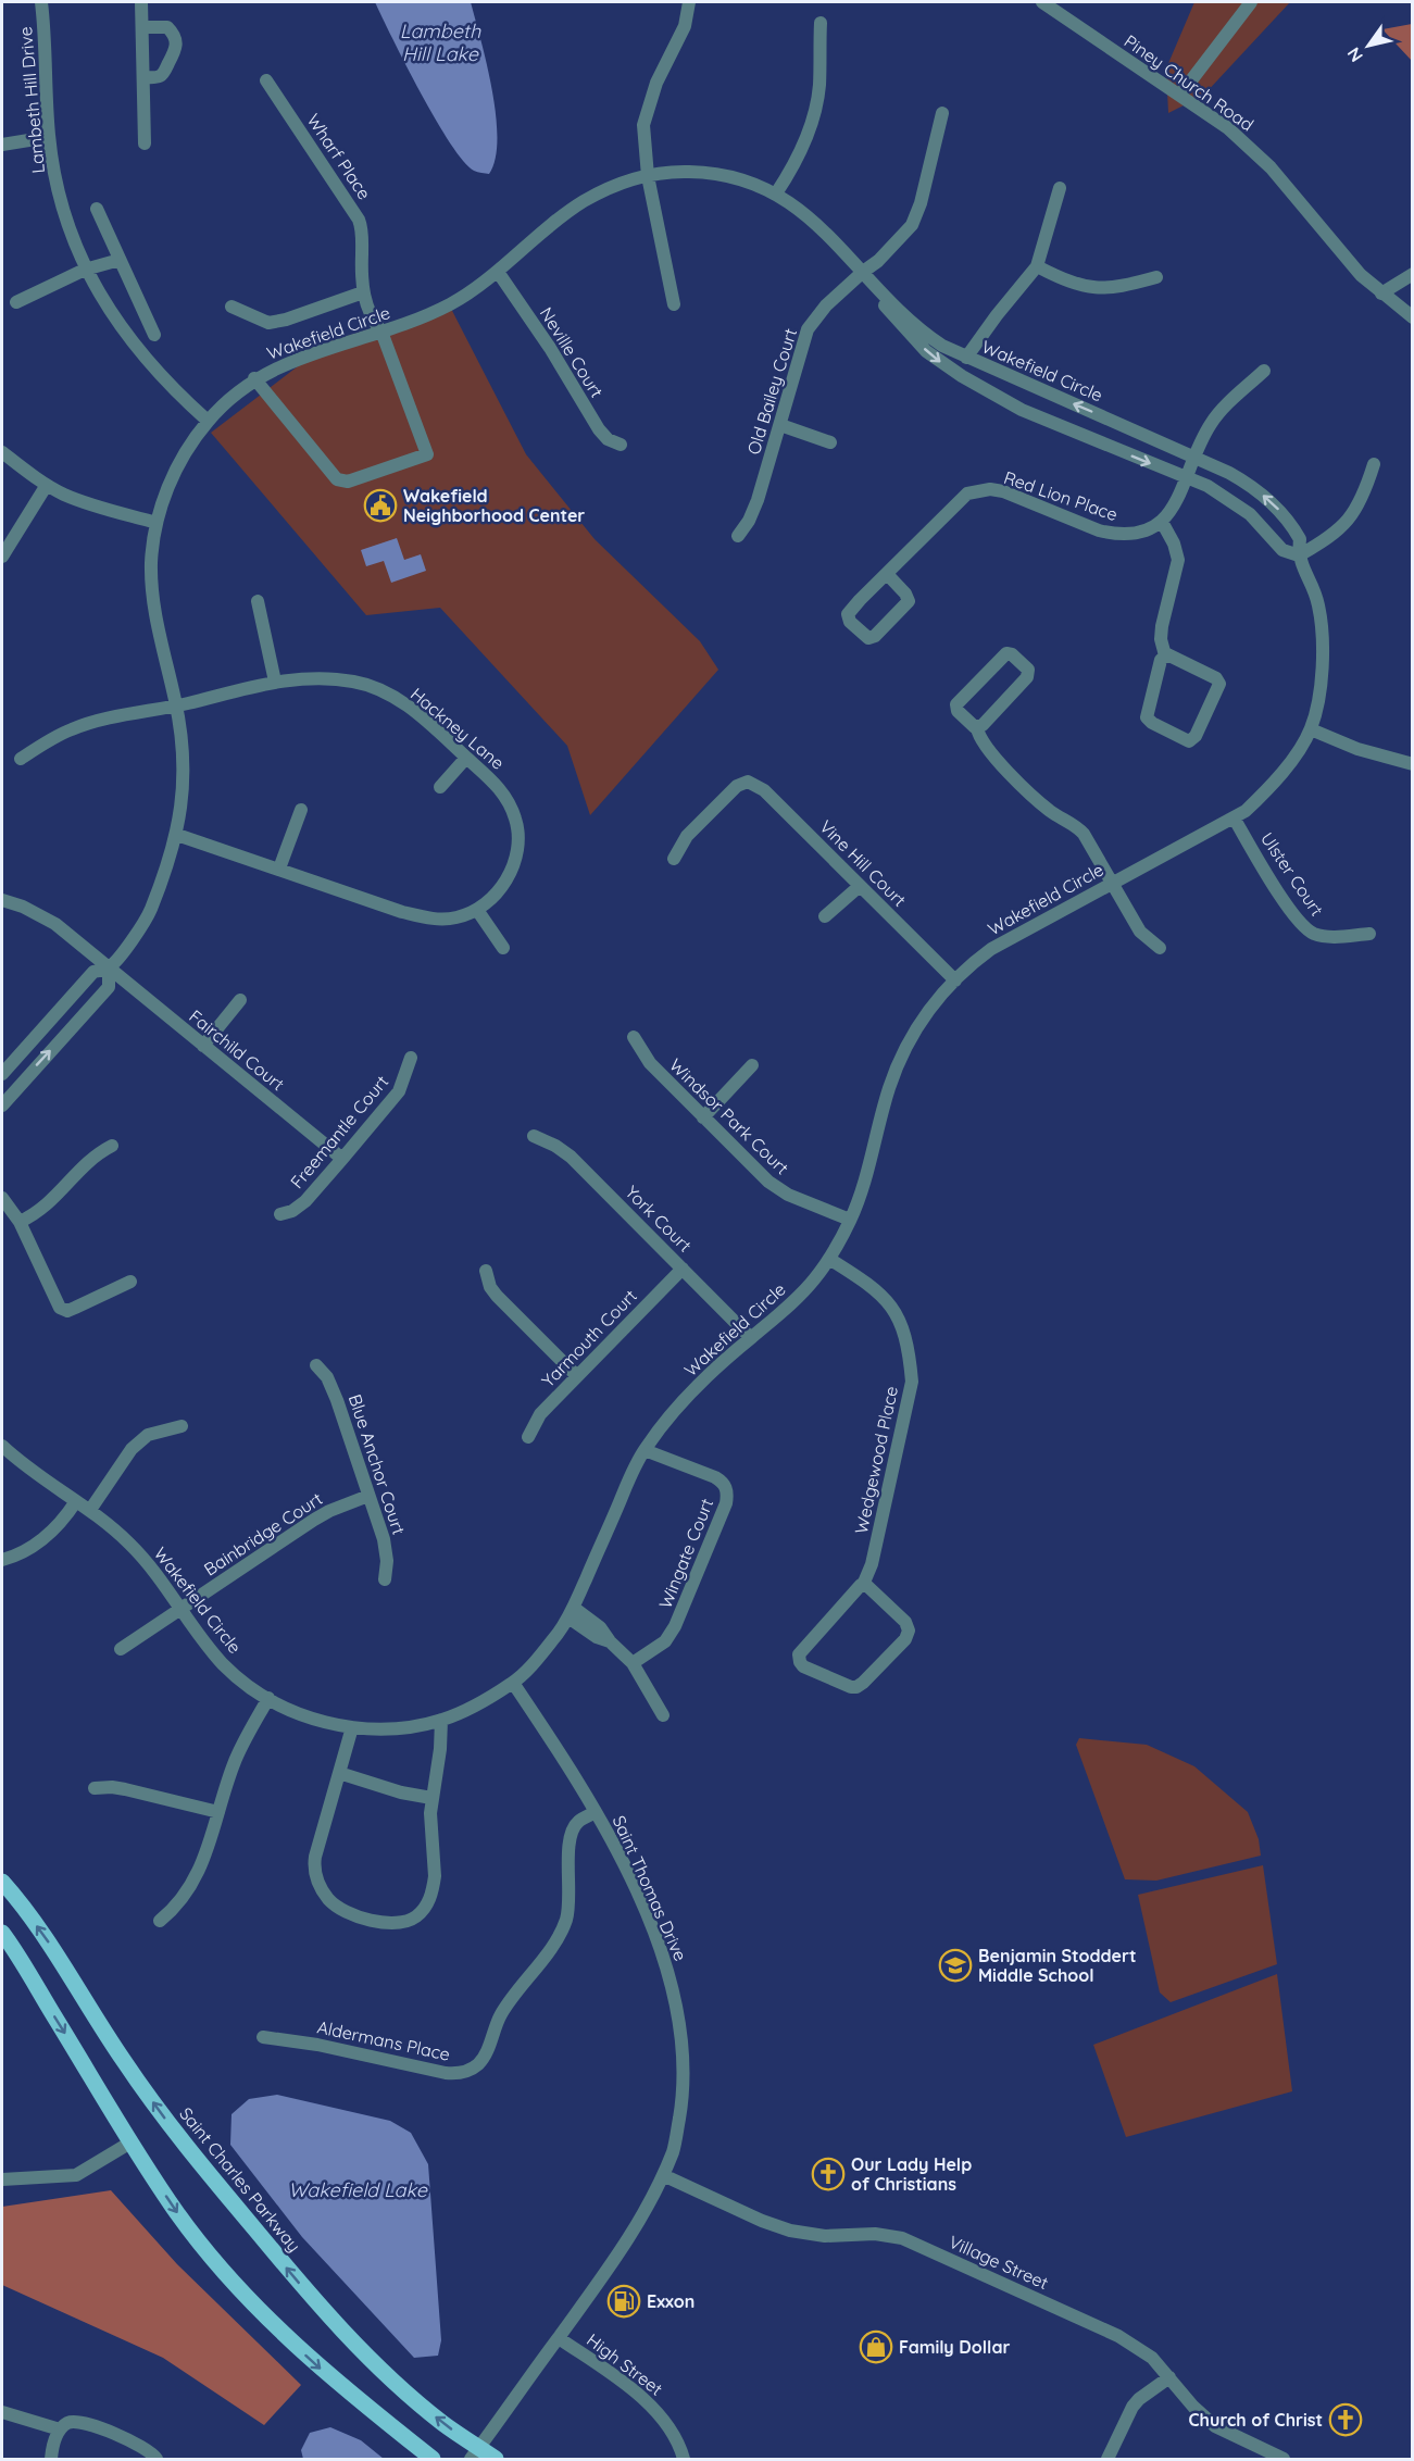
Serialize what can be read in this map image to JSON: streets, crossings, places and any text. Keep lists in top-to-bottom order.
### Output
{
  "streets": {
    "main road": ["Saint Charles Parkway"],
    "street": [
      "Piney Church Road",
      "Lambeth Hill Drive",
      "Wharf Place",
      "Wakefield Circle",
      "Neville Court",
      "Old Bailey Court",
      "Red Lion Place",
      "Hackney Lane",
      "Vine Hill Court",
      "Ulster Court",
      "Fairchild Court",
      "Windsor Park Court",
      "Freemantle Court",
      "York Court",
      "Yarmouth Court",
      "Wedgewood Place",
      "Blue Anchor Court",
      "Bainbridge Court",
      "Wingate Court",
      "Saint Thomas Drive",
      "Aldermans Place",
      "Village Street",
      "High Street"
    ]
  },
  "crossings": [
    ["Lambeth Hill Drive", "Wakefield Circle"],
    ["Wharf Place", "Wakefield Circle"],
    ["Wakefield Circle", "Neville Court"],
    ["Wakefield Circle", "Old Bailey Court"],
    ["Wakefield Circle", "Hackney Lane"],
    ["Wakefield Circle", "Vine Hill Court"],
    ["Wakefield Circle", "Ulster Court"],
    ["Wakefield Circle", "Fairchild Court"],
    ["Wakefield Circle", "Windsor Park Court"],
    ["Wakefield Circle", "York Court"],
    ["Wakefield Circle", "Wedgewood Place"],
    ["Wakefield Circle", "Bainbridge Court"],
    ["Wakefield Circle", "Wingate Court"],
    ["Wakefield Circle", "Saint Thomas Drive"],
    ["Fairchild Court", "Freemantle Court"],
    ["York Court", "Yarmouth Court"],
    ["Blue Anchor Court", "Bainbridge Court"],
    ["Saint Thomas Drive", "Aldermans Place"],
    ["Saint Thomas Drive", "Saint Charles Parkway"],
    ["Saint Thomas Drive", "Village Street"],
    ["Saint Thomas Drive", "High Street"]
  ],
  "water": ["Lambeth Hill Lake", "Wakefield Lake"],
  "places": {
    "public building": ["Wakefield Neighborhood Center"],
    "school or university": ["Benjamin Stoddert Middle School"],
    "church": ["Our Lady Help of Christians", "Church of Christ"],
    "fuel station": ["Exxon"],
    "shop": ["Family Dollar"]
  },
  "north": "bottom left"
}
